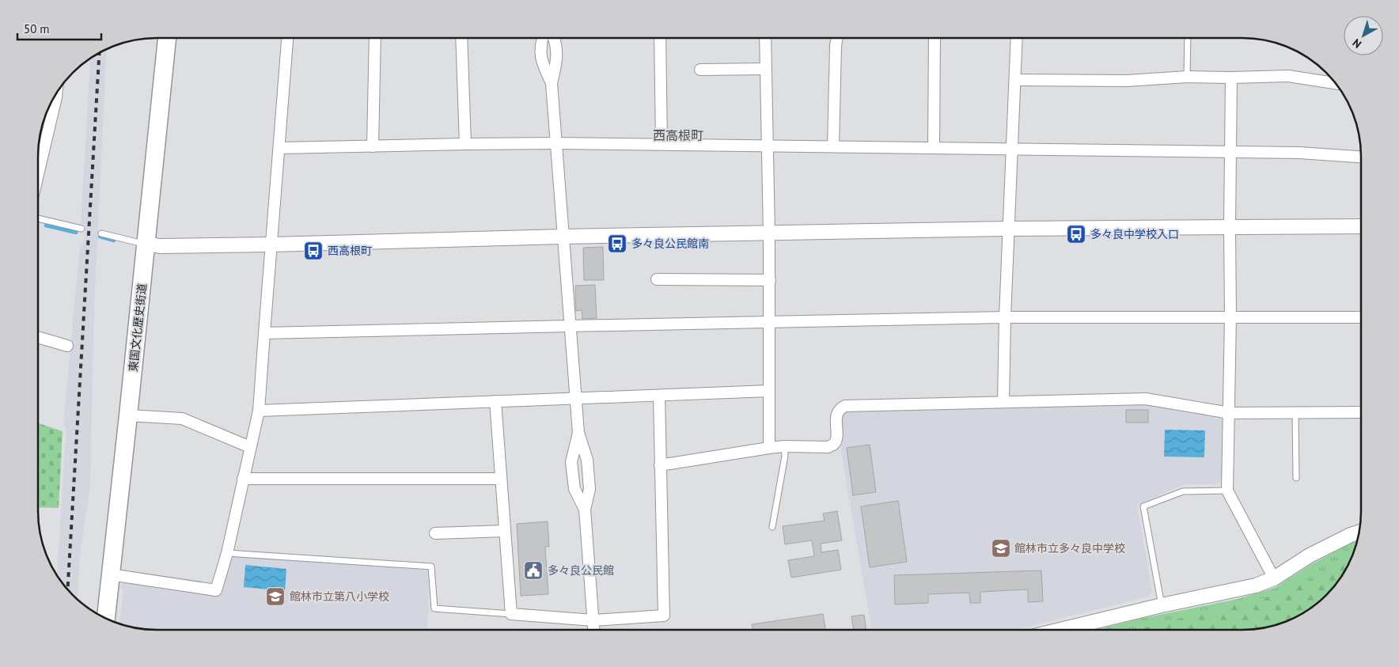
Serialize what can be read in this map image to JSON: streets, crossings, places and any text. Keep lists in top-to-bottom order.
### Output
{
  "streets": {
    "highway": ["東国文化歴史街道"]
  },
  "districts": ["西高根町"],
  "places": {
    "bus stop": ["多々良中学校入口", "多々良公民館南", "西高根町"],
    "school or university": ["館林市立多々良中学校", "館林市立第八小学校"],
    "public building": ["多々良公民館"]
  },
  "scale_bar": "50 m",
  "north": "bottom left"
}
